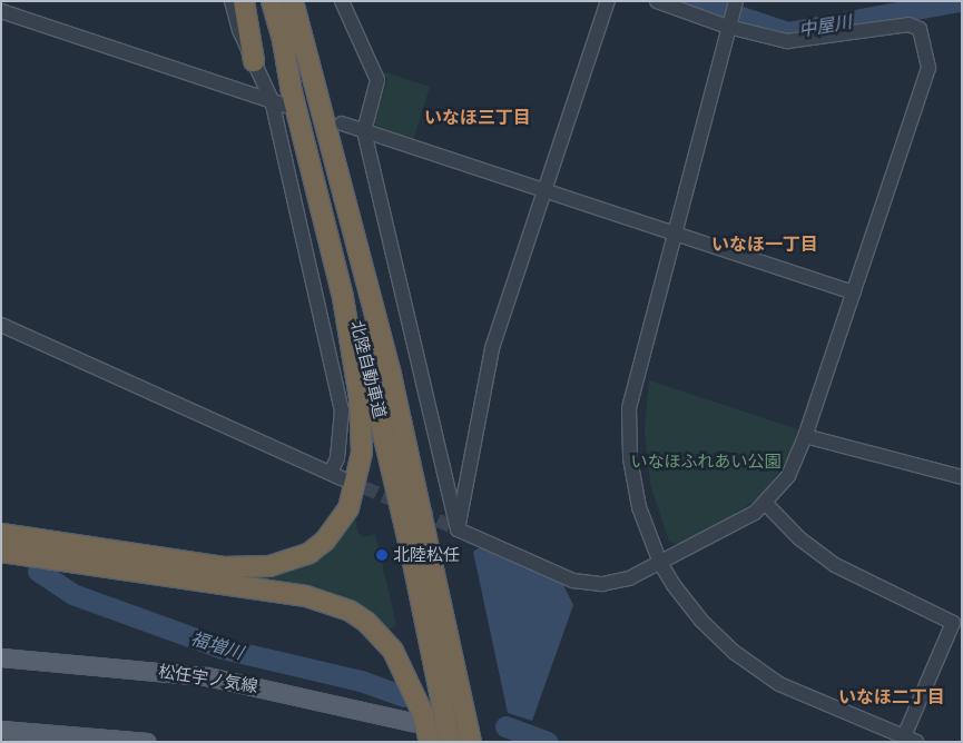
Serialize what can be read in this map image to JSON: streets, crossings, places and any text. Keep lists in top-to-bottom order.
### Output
{
  "streets": {
    "highway": ["北陸自動車道"],
    "main road": ["松任宇ノ気線"]
  },
  "districts": ["いなほ三丁目", "いなほ一丁目", "いなほ二丁目"],
  "water": ["中屋川", "福増川"],
  "parks": ["いなほふれあい公園"],
  "places": ["北陸松任"]
}
